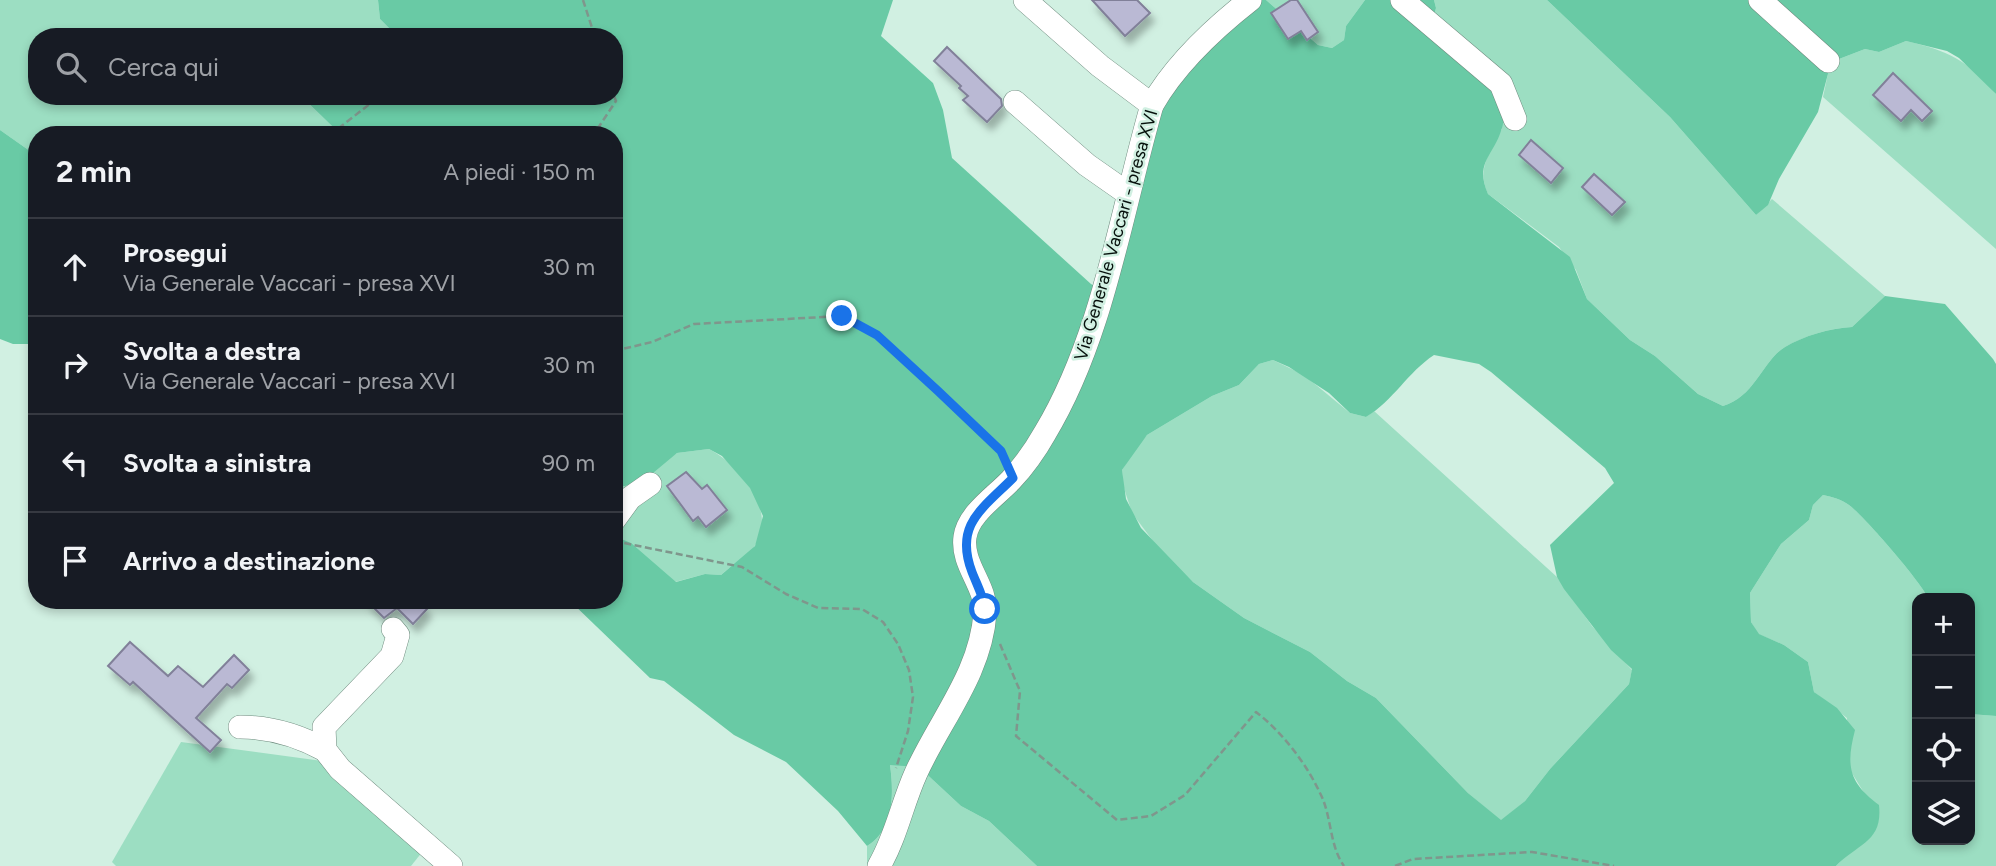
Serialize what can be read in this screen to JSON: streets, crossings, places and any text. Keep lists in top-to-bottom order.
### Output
{
  "streets": {
    "street": ["Via Generale Vaccari - presa XVI"]
  },
  "page": {
    "search": "Cerca qui",
    "heading": ["2 min", "A piedi · 150 m"],
    "list": [
      ["Prosegui", "Via Generale Vaccari - presa XVI", "30 m"],
      ["Svolta a destra", "Via Generale Vaccari - presa XVI", "30 m"],
      ["Svolta a sinistra", "90 m"],
      "Arrivo a destinazione"
    ],
    "map_buttons": ["+", "−"]
  }
}
